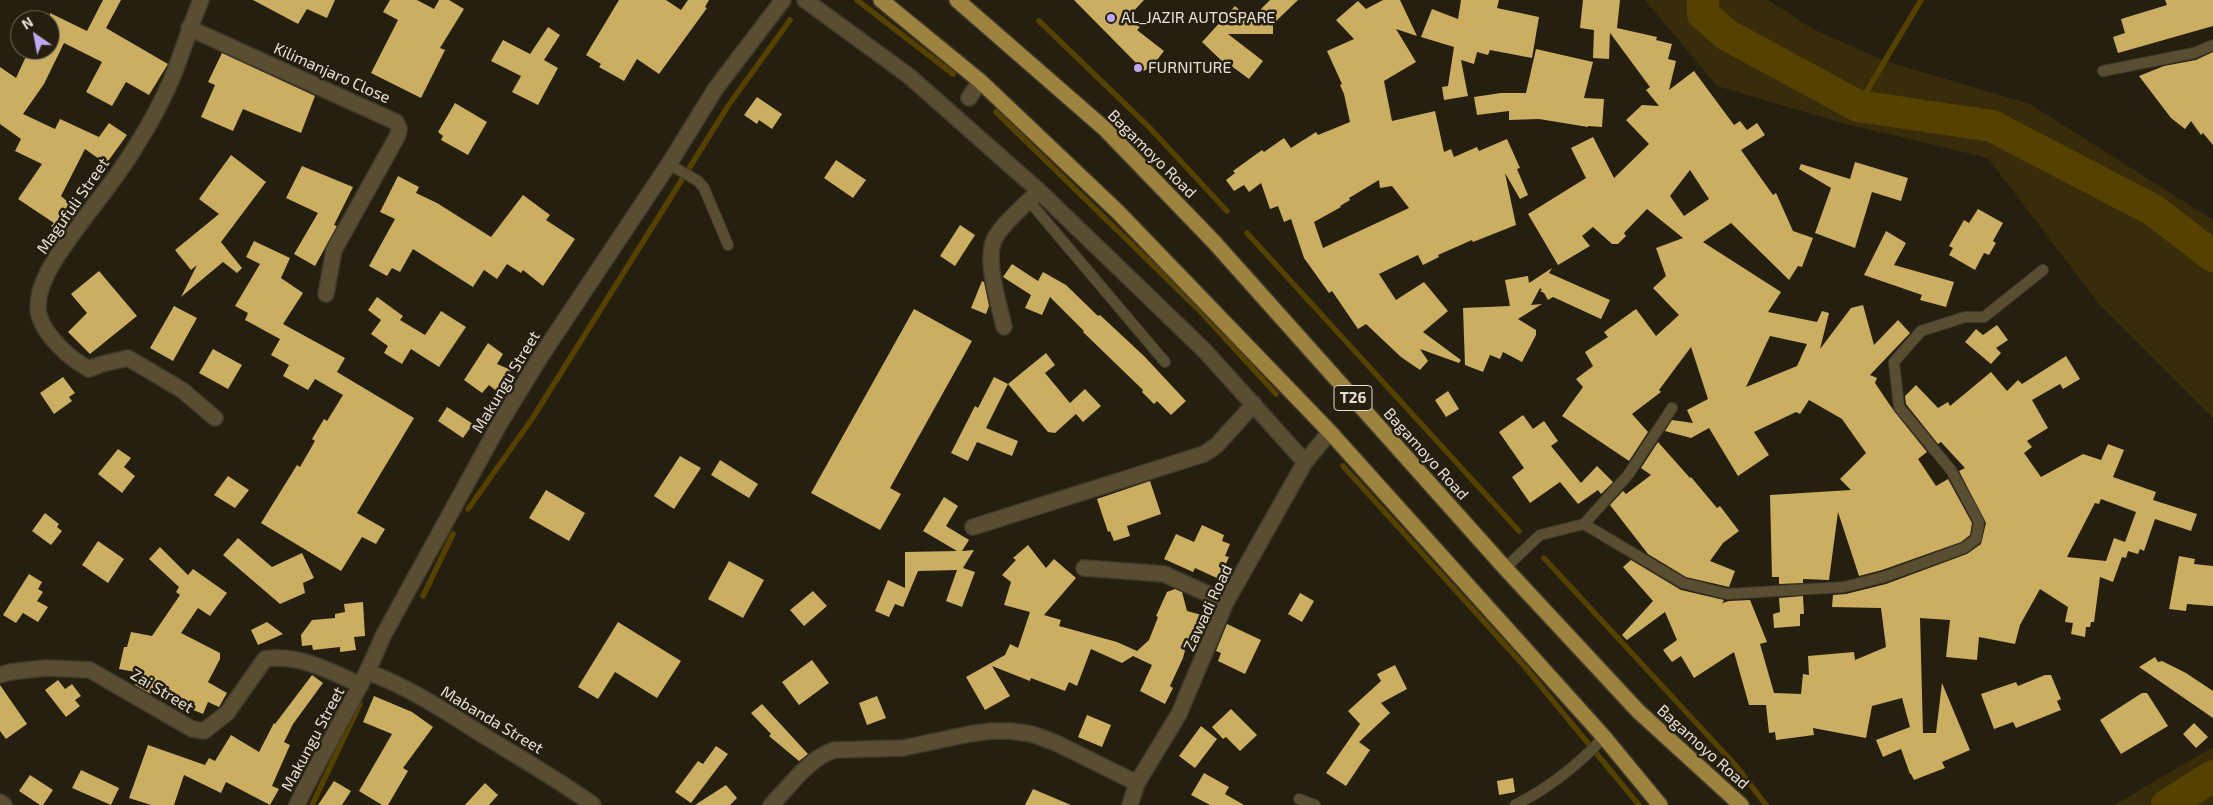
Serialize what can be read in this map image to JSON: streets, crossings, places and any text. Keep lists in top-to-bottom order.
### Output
{
  "streets": {
    "highway": ["Bagamoyo Road", "T26"],
    "street": [
      "Kilimanjaro Close",
      "Magufuli Street",
      "Makungu Street",
      "Zawadi Road",
      "Zai Street",
      "Mabanda Street"
    ]
  },
  "crossings": [
    ["Kilimanjaro Close", "Magufuli Street"],
    ["Makungu Street", "Zai Street"],
    ["Makungu Street", "Mabanda Street"],
    ["T26", "Zawadi Road"],
    ["Zai Street", "Mabanda Street"]
  ],
  "places": ["AL_JAZIR AUTOSPARE", "FURNITURE"],
  "north": "top left"
}
